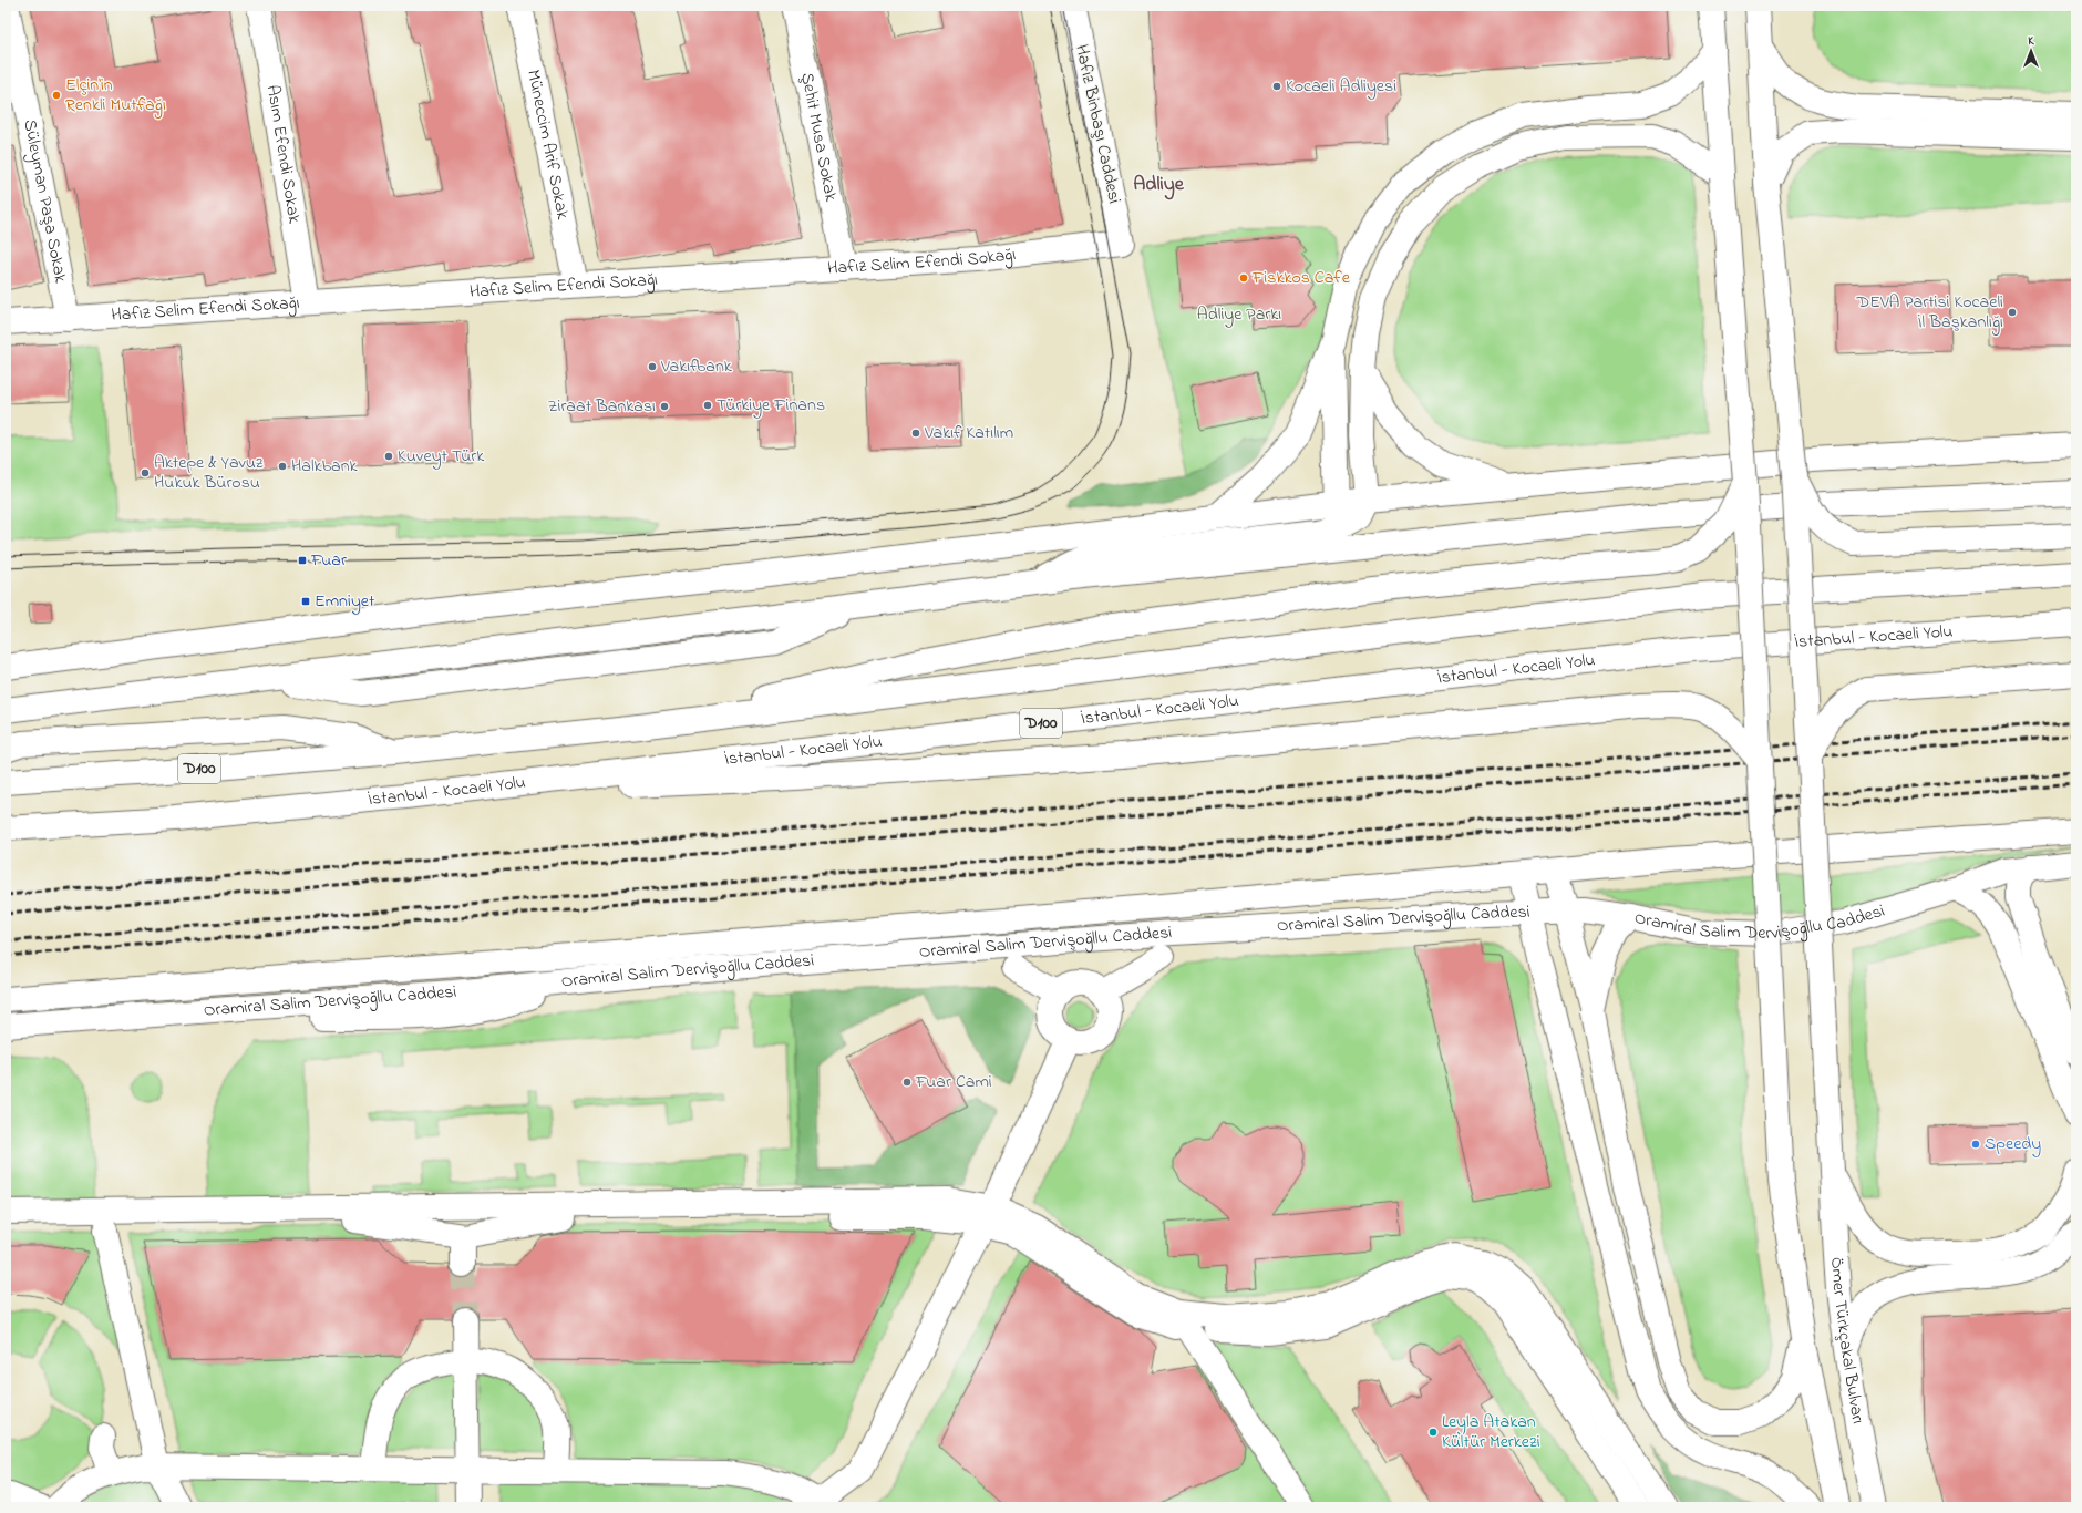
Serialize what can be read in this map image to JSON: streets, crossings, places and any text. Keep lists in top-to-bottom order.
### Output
{
  "streets": {
    "main road": [
      "Hafız Binbaşı Caddesi",
      "Şehit Musa Sokak",
      "Müneccim Arif Sokak",
      "Asım Efendi Sokak",
      "Süleyman Paşa Sokak",
      "Hafız Selim Efendi Sokağı",
      "İstanbul - Kocaeli Yolu",
      "D100",
      "Oramiral Salim Dervişoğllu Caddesi",
      "Ömer Türkçakal Bulvarı"
    ]
  },
  "crossings": [
    ["Hafız Binbaşı Caddesi", "Hafız Selim Efendi Sokağı"],
    ["Şehit Musa Sokak", "Hafız Selim Efendi Sokağı"],
    ["Müneccim Arif Sokak", "Hafız Selim Efendi Sokağı"],
    ["Asım Efendi Sokak", "Hafız Selim Efendi Sokağı"],
    ["Süleyman Paşa Sokak", "Hafız Selim Efendi Sokağı"]
  ],
  "districts": ["Adliye"],
  "parks": ["Adliye Parkı"],
  "places": {
    "other": [
      "Kocaeli Adliyesi",
      "Elçin'in Renkli Mutfağı",
      "Fiskkos Cafe",
      "DEVA Partisi Kocaeli İl Başkanlığı",
      "Vakıfbank",
      "Türkiye Finans",
      "Ziraat Bankası",
      "Vakıf Katılım",
      "Kuveyt Türk",
      "Halkbank",
      "Aktepe & Yavuz Hukuk Bürosu",
      "Fuar Cami",
      "Speedy",
      "Leyla Atakan Kültür Merkezi"
    ],
    "transit": ["Fuar", "Emniyet"]
  },
  "north": "top"
}
